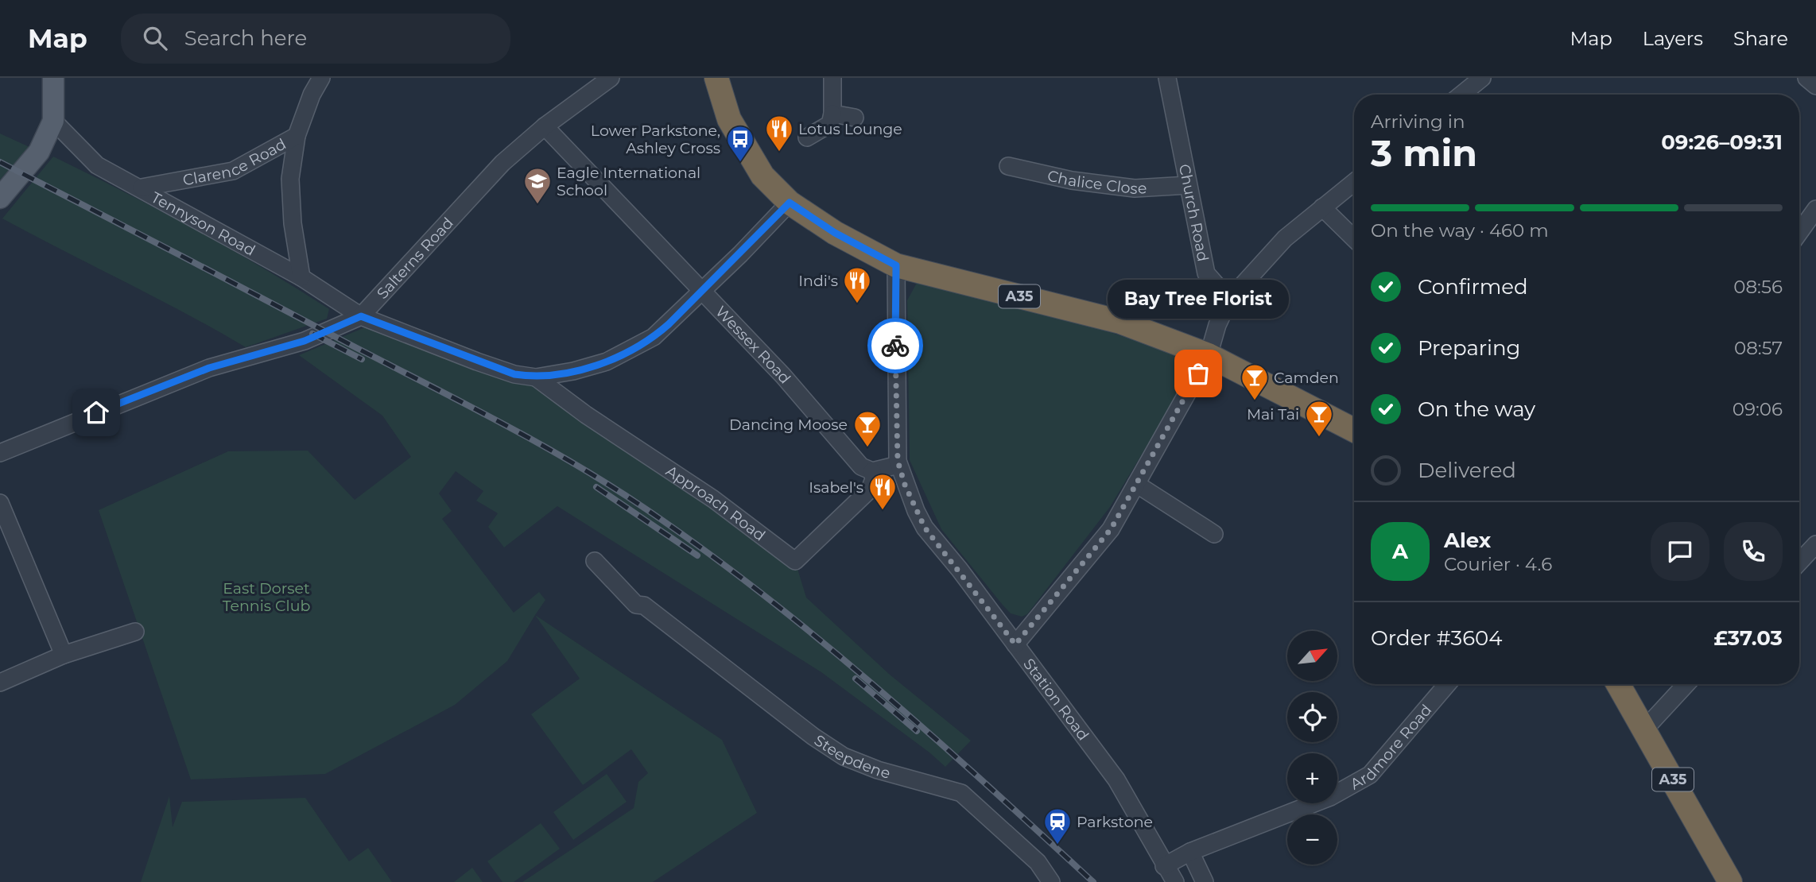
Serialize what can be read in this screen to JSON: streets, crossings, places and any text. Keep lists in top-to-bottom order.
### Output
{
  "streets": {
    "highway": ["A35"],
    "street": [
      "Clarence Road",
      "Chalice Close",
      "Church Road",
      "Tennyson Road",
      "Salterns Road",
      "Wessex Road",
      "Approach Road",
      "Station Road",
      "Ardmore Road",
      "Steepdene"
    ]
  },
  "crossings": [
    ["Clarence Road", "Tennyson Road"],
    ["Chalice Close", "Church Road"],
    ["Tennyson Road", "Salterns Road"],
    ["Tennyson Road", "Approach Road"],
    ["Salterns Road", "Wessex Road"],
    ["A35", "Station Road"],
    ["Wessex Road", "Approach Road"],
    ["Station Road", "Ardmore Road"]
  ],
  "parks": ["East Dorset Tennis Club"],
  "places": {
    "restaurant": ["Lotus Lounge", "Indi's", "Isabel's"],
    "bus stop": ["Lower Parkstone, Ashley Cross"],
    "school or university": ["Eagle International School"],
    "other": ["Bay Tree Florist"],
    "bar": ["Camden", "Mai Tai", "Dancing Moose"],
    "station": ["Parkstone"]
  },
  "north": "top right",
  "page": {
    "header": "Map",
    "search": "Search here",
    "nav": ["Map", "Layers", "Share"],
    "heading": ["3 min", "Arriving in", "09:26–09:31"],
    "panel": [
      "Alex",
      "Courier · 4.6",
      "Order #3604",
      "£37.03"
    ],
    "bar": "On the way · 460 m",
    "list": [
      ["Confirmed", "08:56"],
      ["Preparing", "08:57"],
      ["On the way", "09:06"],
      "Delivered"
    ],
    "bubble": "Bay Tree Florist",
    "round": "A",
    "map_buttons": ["+", "−"]
  }
}
